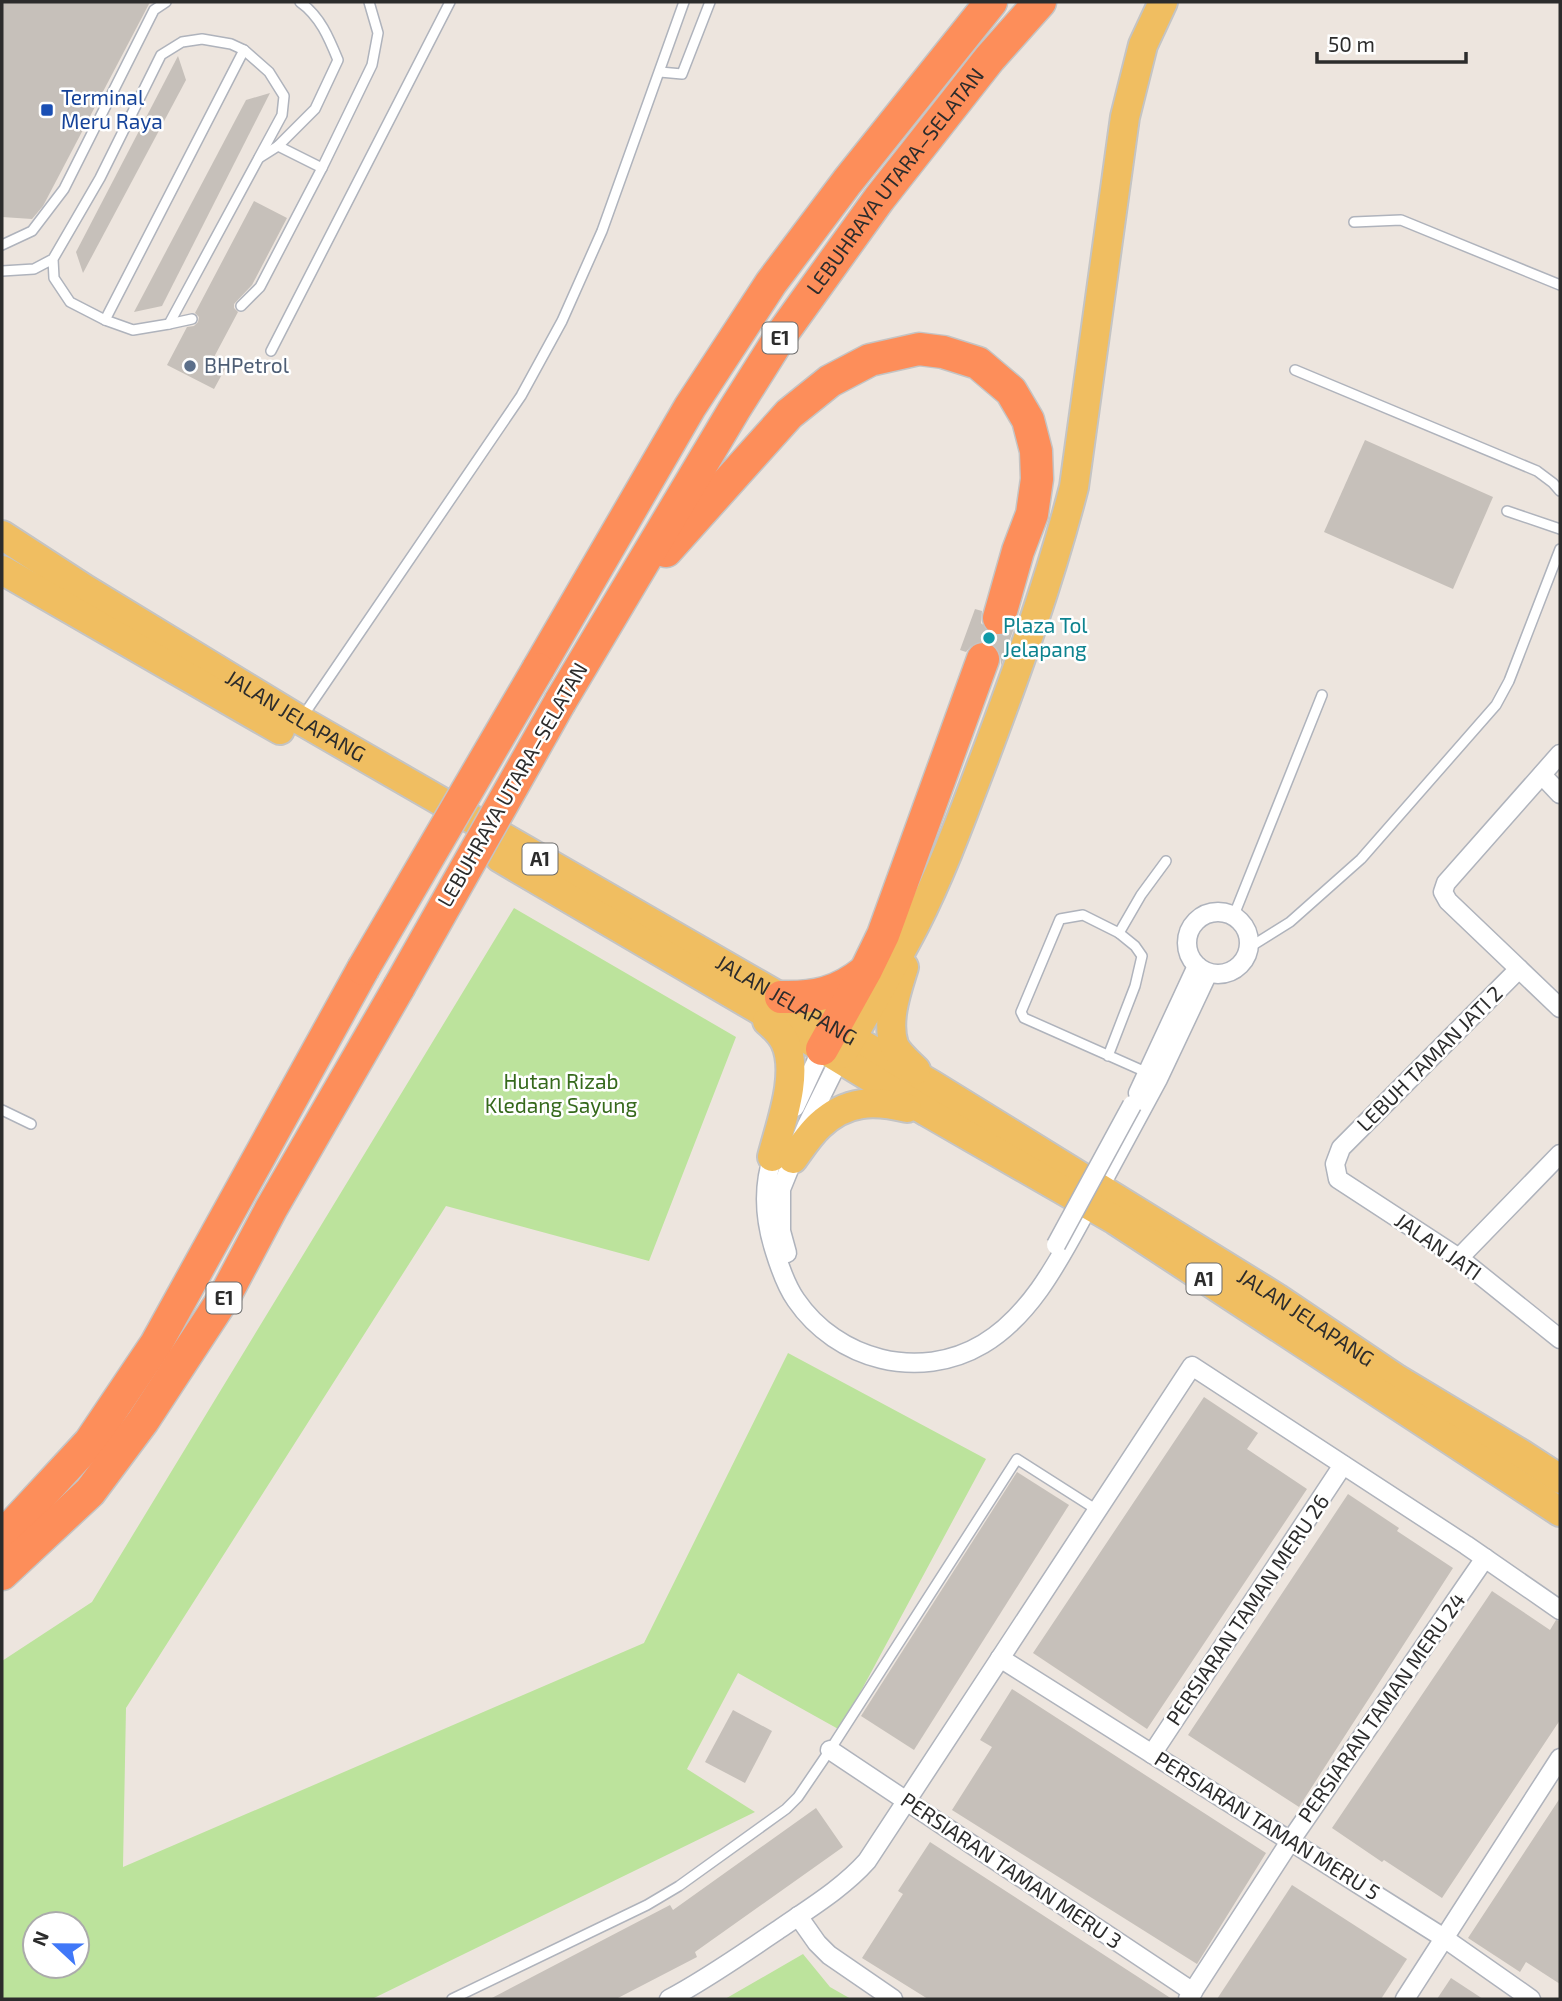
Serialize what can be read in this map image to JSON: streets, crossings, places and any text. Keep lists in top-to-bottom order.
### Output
{
  "streets": {
    "highway": ["LEBUHRAYA UTARA–SELATAN", "E1"],
    "main road": ["JALAN JELAPANG", "A1"],
    "street": [
      "LEBUH TAMAN JATI 2",
      "JALAN JATI",
      "PERSIARAN TAMAN MERU 26",
      "PERSIARAN TAMAN MERU 24",
      "PERSIARAN TAMAN MERU 5",
      "PERSIARAN TAMAN MERU 3"
    ]
  },
  "crossings": [
    ["LEBUH TAMAN JATI 2", "JALAN JATI"],
    ["PERSIARAN TAMAN MERU 26", "PERSIARAN TAMAN MERU 5"],
    ["PERSIARAN TAMAN MERU 24", "PERSIARAN TAMAN MERU 5"],
    ["PERSIARAN TAMAN MERU 24", "PERSIARAN TAMAN MERU 3"]
  ],
  "parks": ["Hutan Rizab Kledang Sayung"],
  "places": {
    "transit": ["Terminal Meru Raya"],
    "other": ["BHPetrol", "Plaza Tol Jelapang"]
  },
  "scale_bar": "50 m",
  "north": "left"
}
